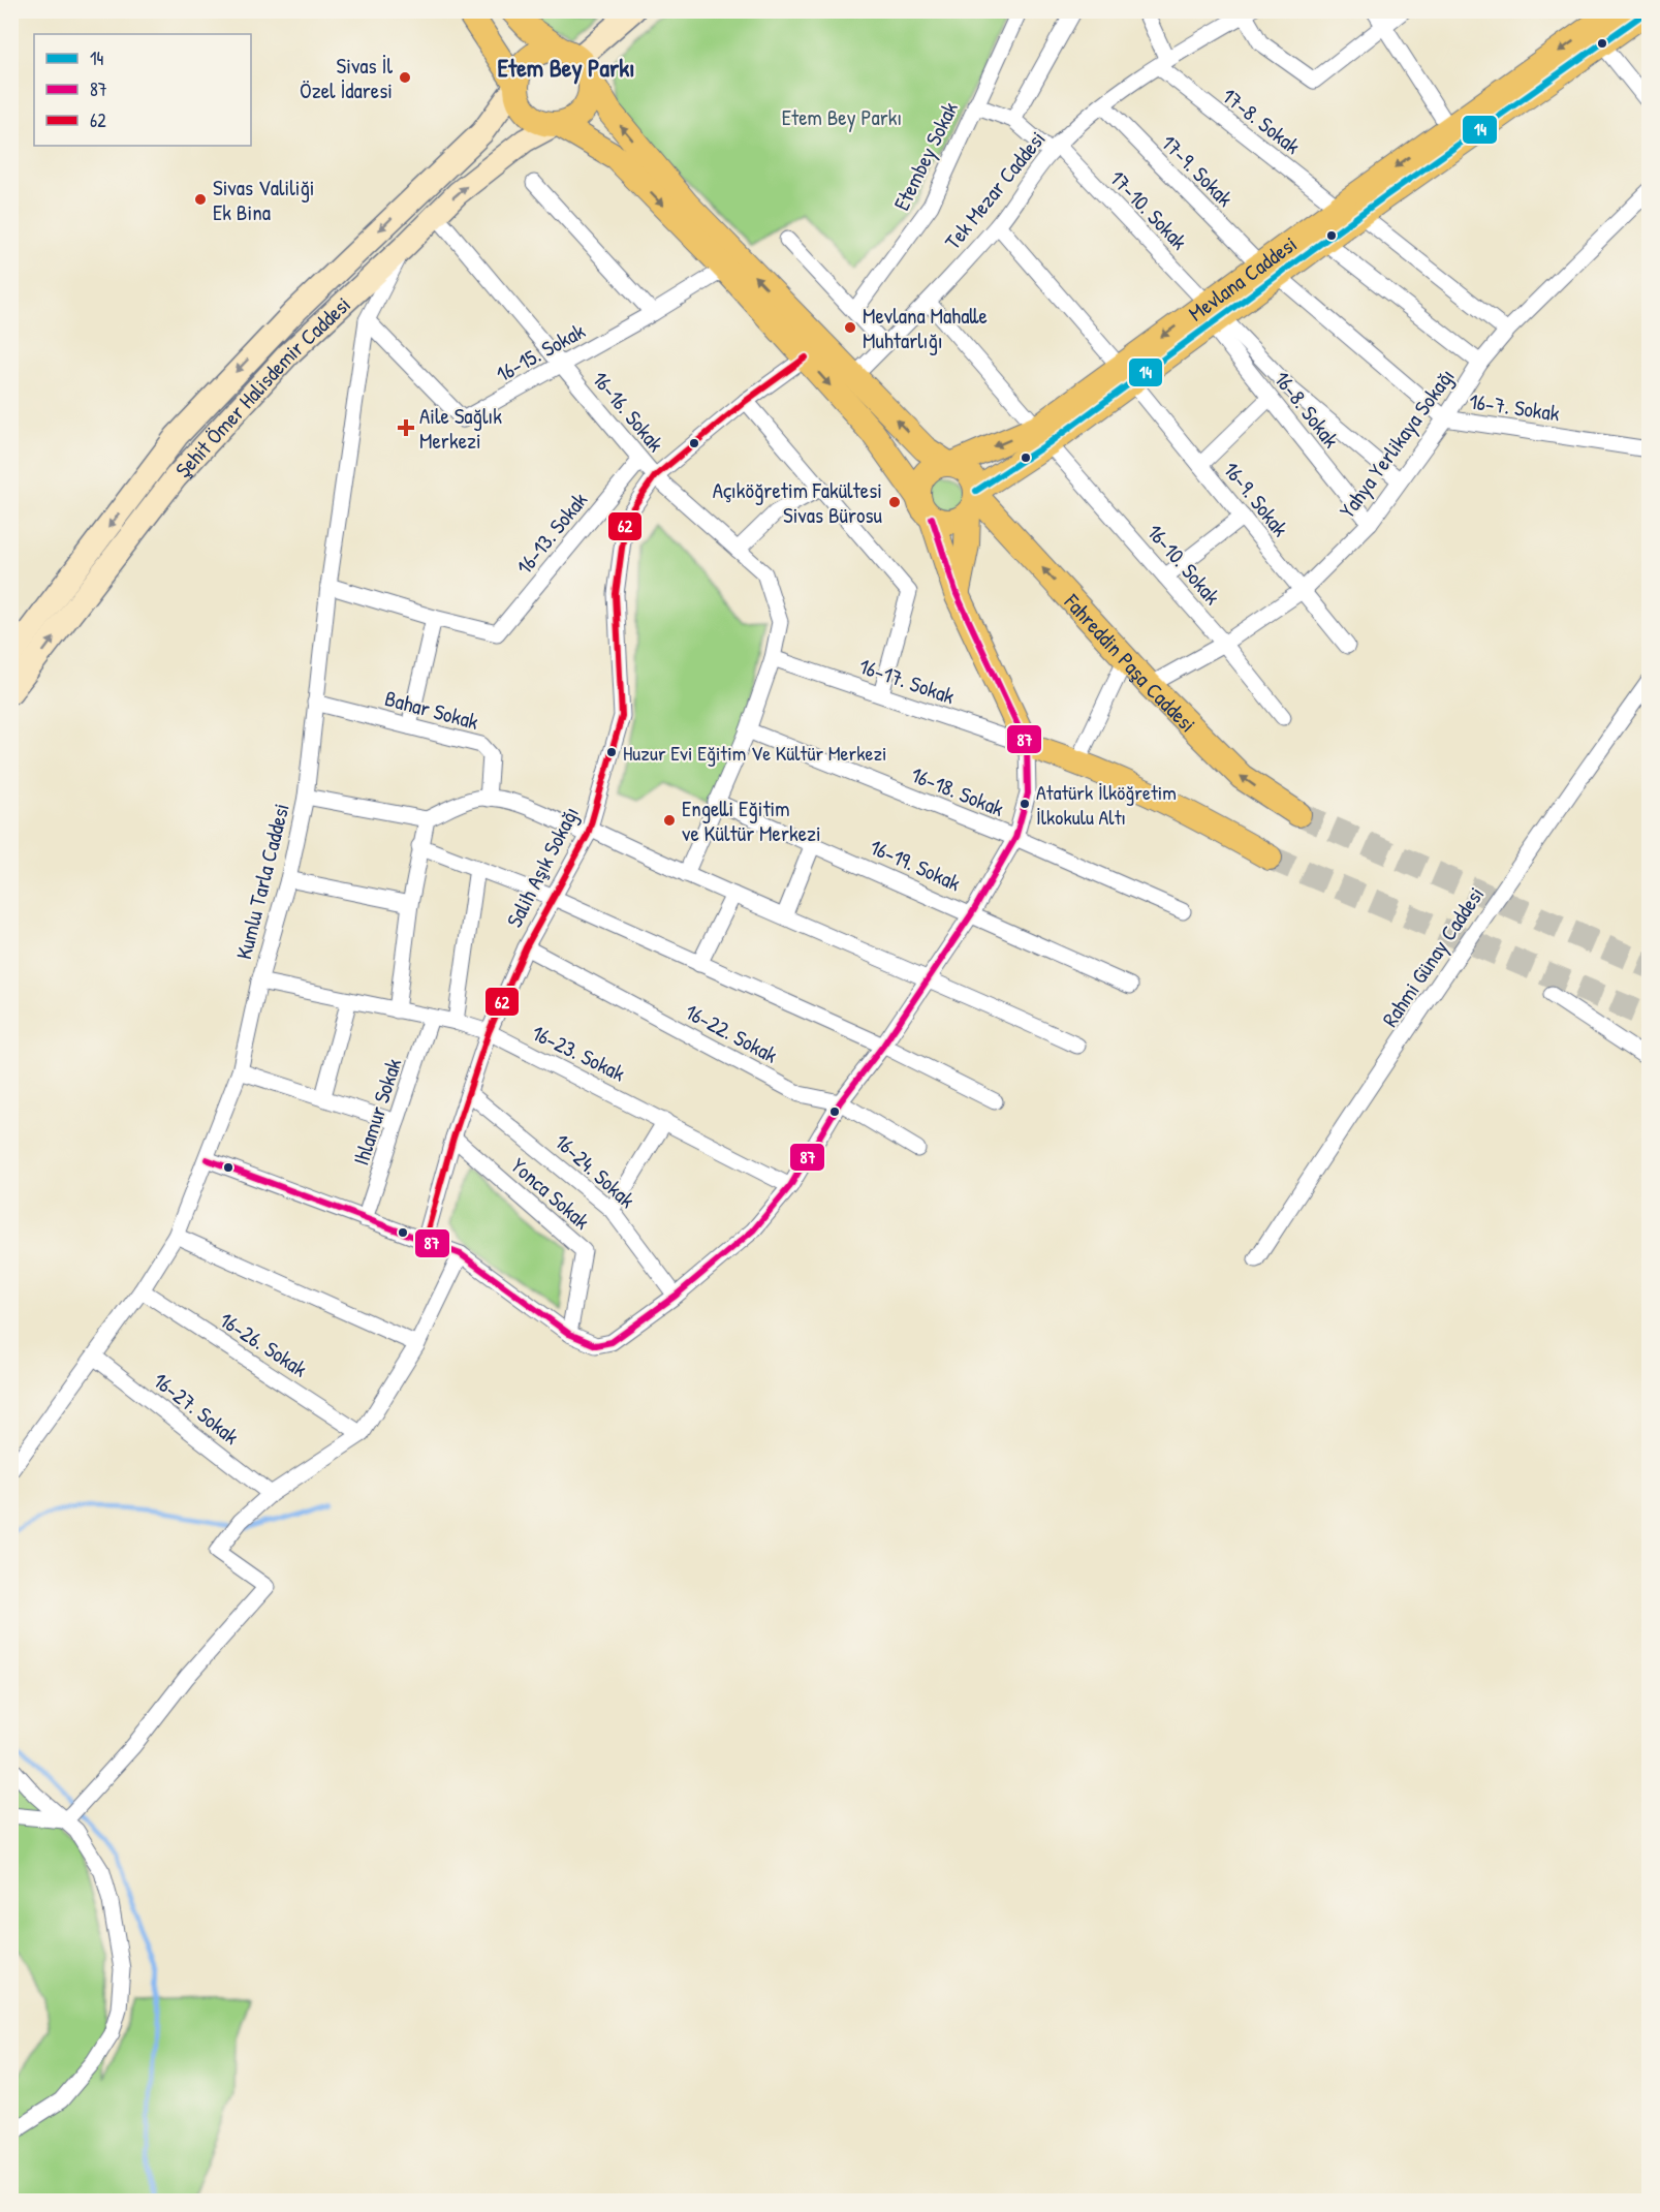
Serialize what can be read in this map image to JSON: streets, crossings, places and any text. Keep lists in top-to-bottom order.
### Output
{
  "streets": {
    "main road": ["Mevlana Caddesi", "Şehit Ömer Halisdemir Caddesi", "Fahreddin Paşa Caddesi"],
    "street": [
      "17-8. Sokak",
      "Etembey Sokak",
      "17-9. Sokak",
      "Tek Mezar Caddesi",
      "17-10. Sokak",
      "16-15. Sokak",
      "16-7. Sokak",
      "16-8. Sokak",
      "16-16. Sokak",
      "Yahya Yerlikaya Sokağı",
      "16-9. Sokak",
      "16-13. Sokak",
      "16-10. Sokak",
      "16-17. Sokak",
      "Bahar Sokak",
      "16-18. Sokak",
      "16-19. Sokak",
      "Salih Aşık Sokağı",
      "Kumlu Tarla Caddesi",
      "Rahmi Günay Caddesi",
      "16-22. Sokak",
      "16-23. Sokak",
      "Ihlamur Sokak",
      "16-24. Sokak",
      "Yonca Sokak",
      "16-26. Sokak",
      "16-27. Sokak"
    ]
  },
  "crossings": [
    ["17-8. Sokak", "Tek Mezar Caddesi"],
    ["17-8. Sokak", "Mevlana Caddesi"],
    ["17-8. Sokak", "Yahya Yerlikaya Sokağı"],
    ["17-9. Sokak", "Tek Mezar Caddesi"],
    ["17-9. Sokak", "Mevlana Caddesi"],
    ["17-9. Sokak", "16-7. Sokak"],
    ["Tek Mezar Caddesi", "17-10. Sokak"],
    ["Tek Mezar Caddesi", "16-9. Sokak"],
    ["Tek Mezar Caddesi", "16-10. Sokak"],
    ["17-10. Sokak", "Mevlana Caddesi"],
    ["17-10. Sokak", "16-8. Sokak"],
    ["Mevlana Caddesi", "16-7. Sokak"],
    ["Mevlana Caddesi", "16-8. Sokak"],
    ["Mevlana Caddesi", "16-9. Sokak"],
    ["Mevlana Caddesi", "16-10. Sokak"],
    ["Mevlana Caddesi", "Fahreddin Paşa Caddesi"],
    ["16-15. Sokak", "16-16. Sokak"],
    ["16-15. Sokak", "Kumlu Tarla Caddesi"],
    ["Şehit Ömer Halisdemir Caddesi", "16-16. Sokak"],
    ["Şehit Ömer Halisdemir Caddesi", "Kumlu Tarla Caddesi"],
    ["16-7. Sokak", "Yahya Yerlikaya Sokağı"],
    ["16-8. Sokak", "Yahya Yerlikaya Sokağı"],
    ["16-16. Sokak", "16-13. Sokak"],
    ["16-16. Sokak", "16-17. Sokak"],
    ["16-16. Sokak", "16-18. Sokak"],
    ["16-16. Sokak", "16-19. Sokak"],
    ["16-16. Sokak", "Salih Aşık Sokağı"],
    ["Yahya Yerlikaya Sokağı", "16-9. Sokak"],
    ["Yahya Yerlikaya Sokağı", "16-10. Sokak"],
    ["Yahya Yerlikaya Sokağı", "Fahreddin Paşa Caddesi"],
    ["Bahar Sokak", "Kumlu Tarla Caddesi"],
    ["Salih Aşık Sokağı", "16-22. Sokak"],
    ["Salih Aşık Sokağı", "16-23. Sokak"],
    ["Salih Aşık Sokağı", "16-24. Sokak"],
    ["Salih Aşık Sokağı", "Yonca Sokak"],
    ["Kumlu Tarla Caddesi", "16-23. Sokak"],
    ["Kumlu Tarla Caddesi", "16-26. Sokak"],
    ["Kumlu Tarla Caddesi", "16-27. Sokak"],
    ["16-23. Sokak", "Ihlamur Sokak"]
  ],
  "districts": ["Etem Bey Parkı"],
  "parks": ["Etem Bey Parkı"],
  "places": {
    "other": [
      "Sivas İl Özel İdaresi",
      "Sivas Valiliği Ek Bina",
      "Mevlana Mahalle Muhtarlığı",
      "Açıköğretim Fakültesi Sivas Bürosu",
      "Huzur Evi Eğitim Ve Kültür Merkezi",
      "Atatürk İlköğretim İlkokulu Altı",
      "Engelli Eğitim ve Kültür Merkezi"
    ],
    "health": ["Aile Sağlık Merkezi"]
  },
  "lines": ["transit line 14", "transit line 62", "transit line 87"],
  "legend": ["14", "87", "62"]
}
